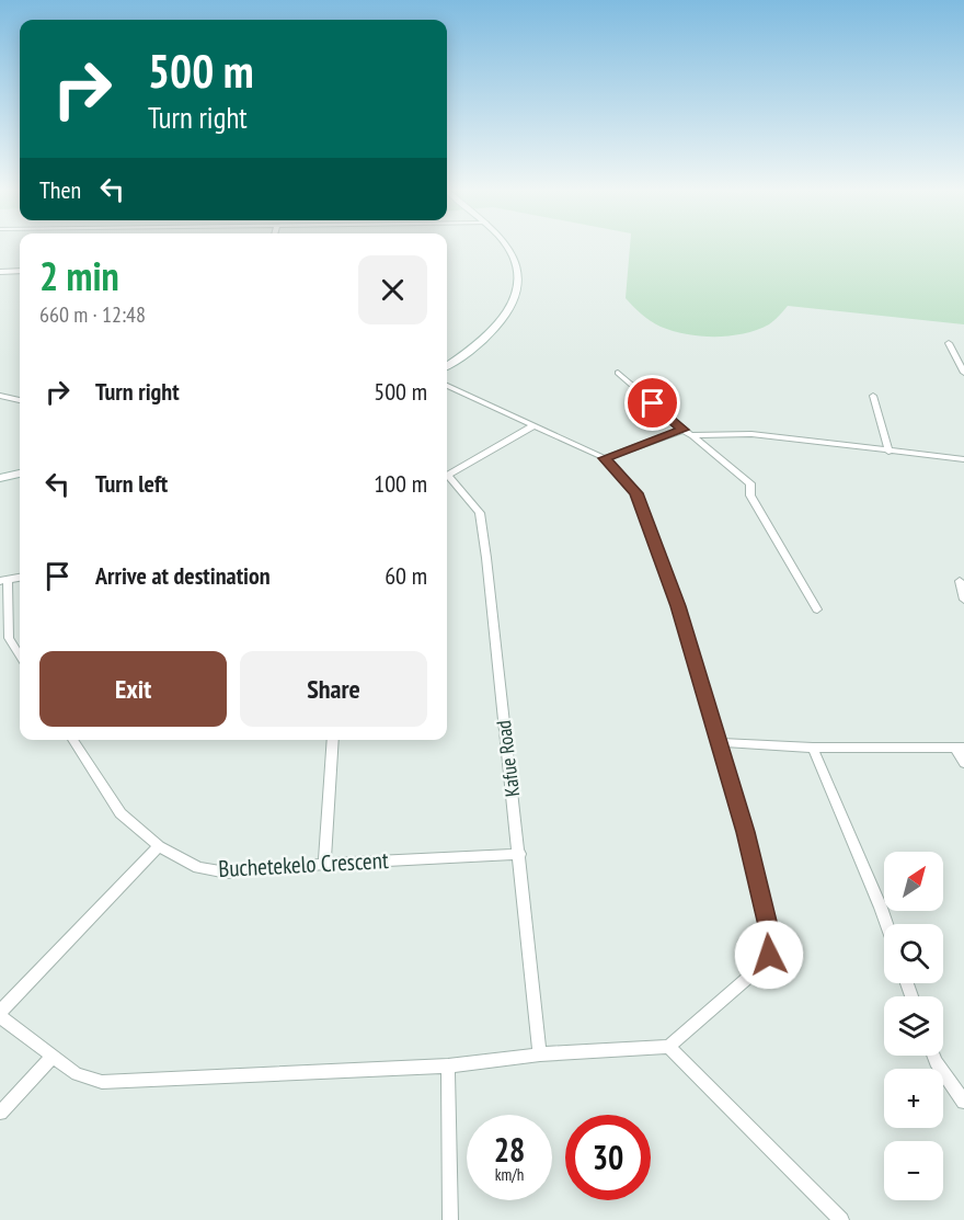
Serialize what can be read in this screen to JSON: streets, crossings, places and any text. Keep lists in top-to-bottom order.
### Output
{
  "streets": {
    "street": ["Kafue Road", "Buchetekelo Crescent"]
  },
  "crossings": [
    ["Kafue Road", "Buchetekelo Crescent"]
  ],
  "north": "top right",
  "page": {
    "turn": ["500 m", "Turn right"],
    "then": "Then",
    "heading": ["2 min", "660 m · 12:48"],
    "list": [
      {
        "name": "Turn right",
        "value": "500 m"
      },
      {
        "name": "Turn left",
        "value": "100 m"
      },
      {
        "name": "Arrive at destination",
        "value": "60 m"
      }
    ],
    "buttons": ["Exit", "Share"],
    "map_buttons": ["+", "−"],
    "speed": "28 km/h",
    "limit": "30"
  }
}
